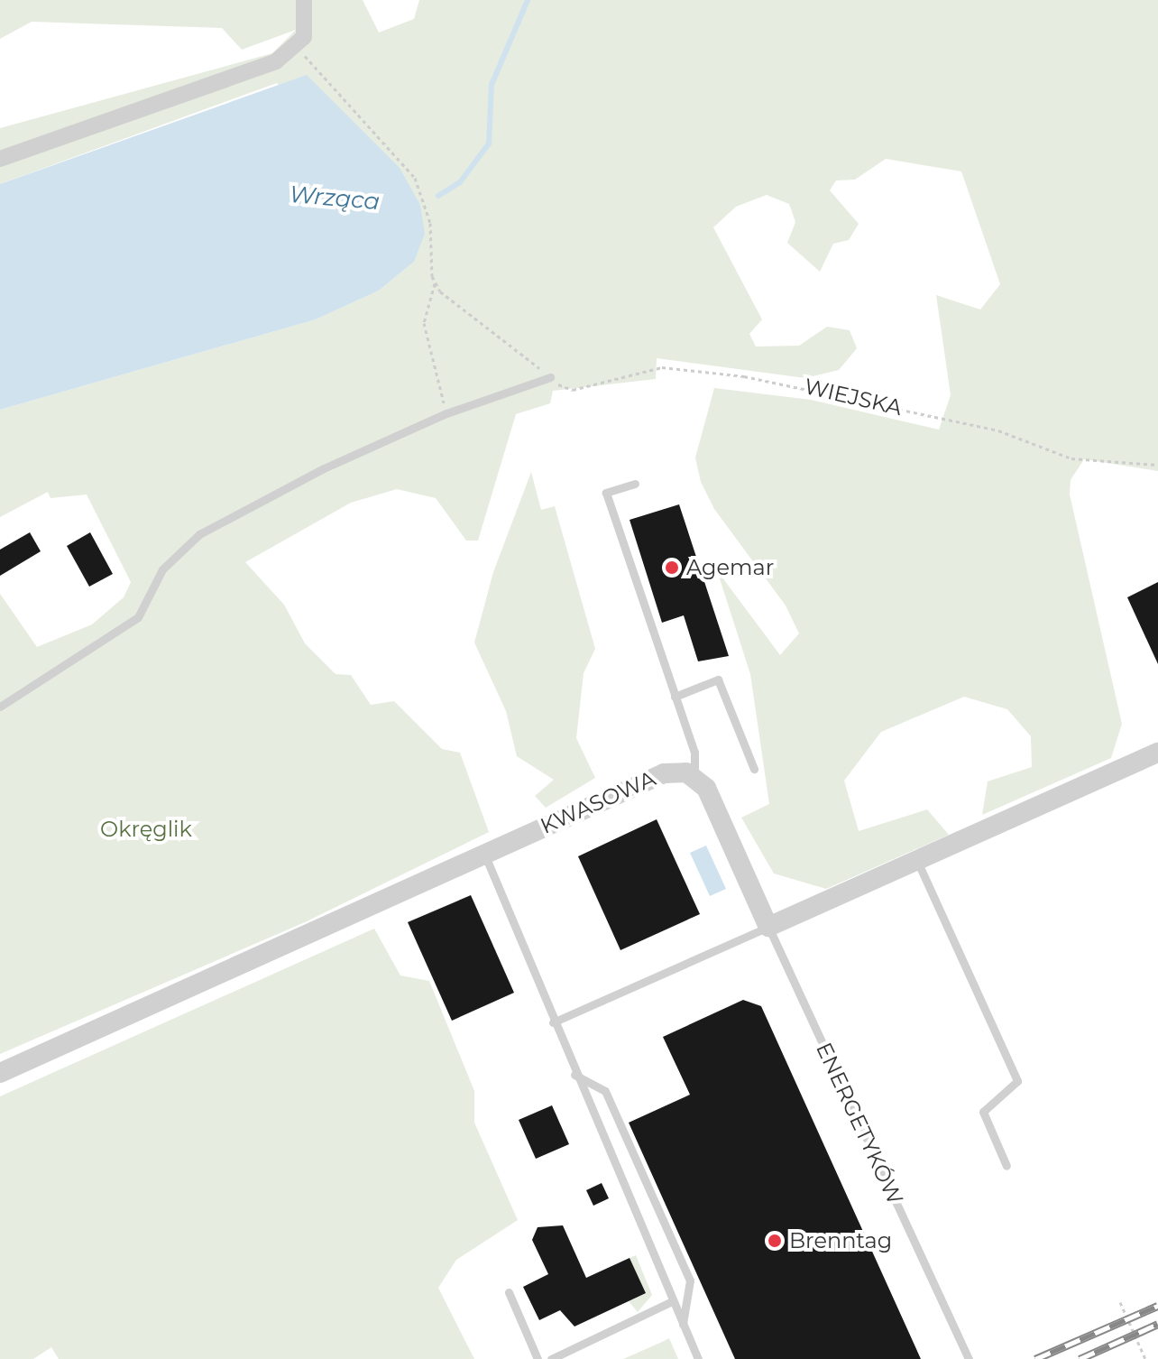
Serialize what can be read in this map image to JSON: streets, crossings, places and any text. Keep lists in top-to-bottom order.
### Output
{
  "streets": {
    "street": ["KWASOWA"],
    "lane": ["ENERGETYKÓW"],
    "path": ["WIEJSKA"]
  },
  "water": ["Wrząca"],
  "parks": ["Okręglik"],
  "places": ["Agemar", "Brenntag"]
}
